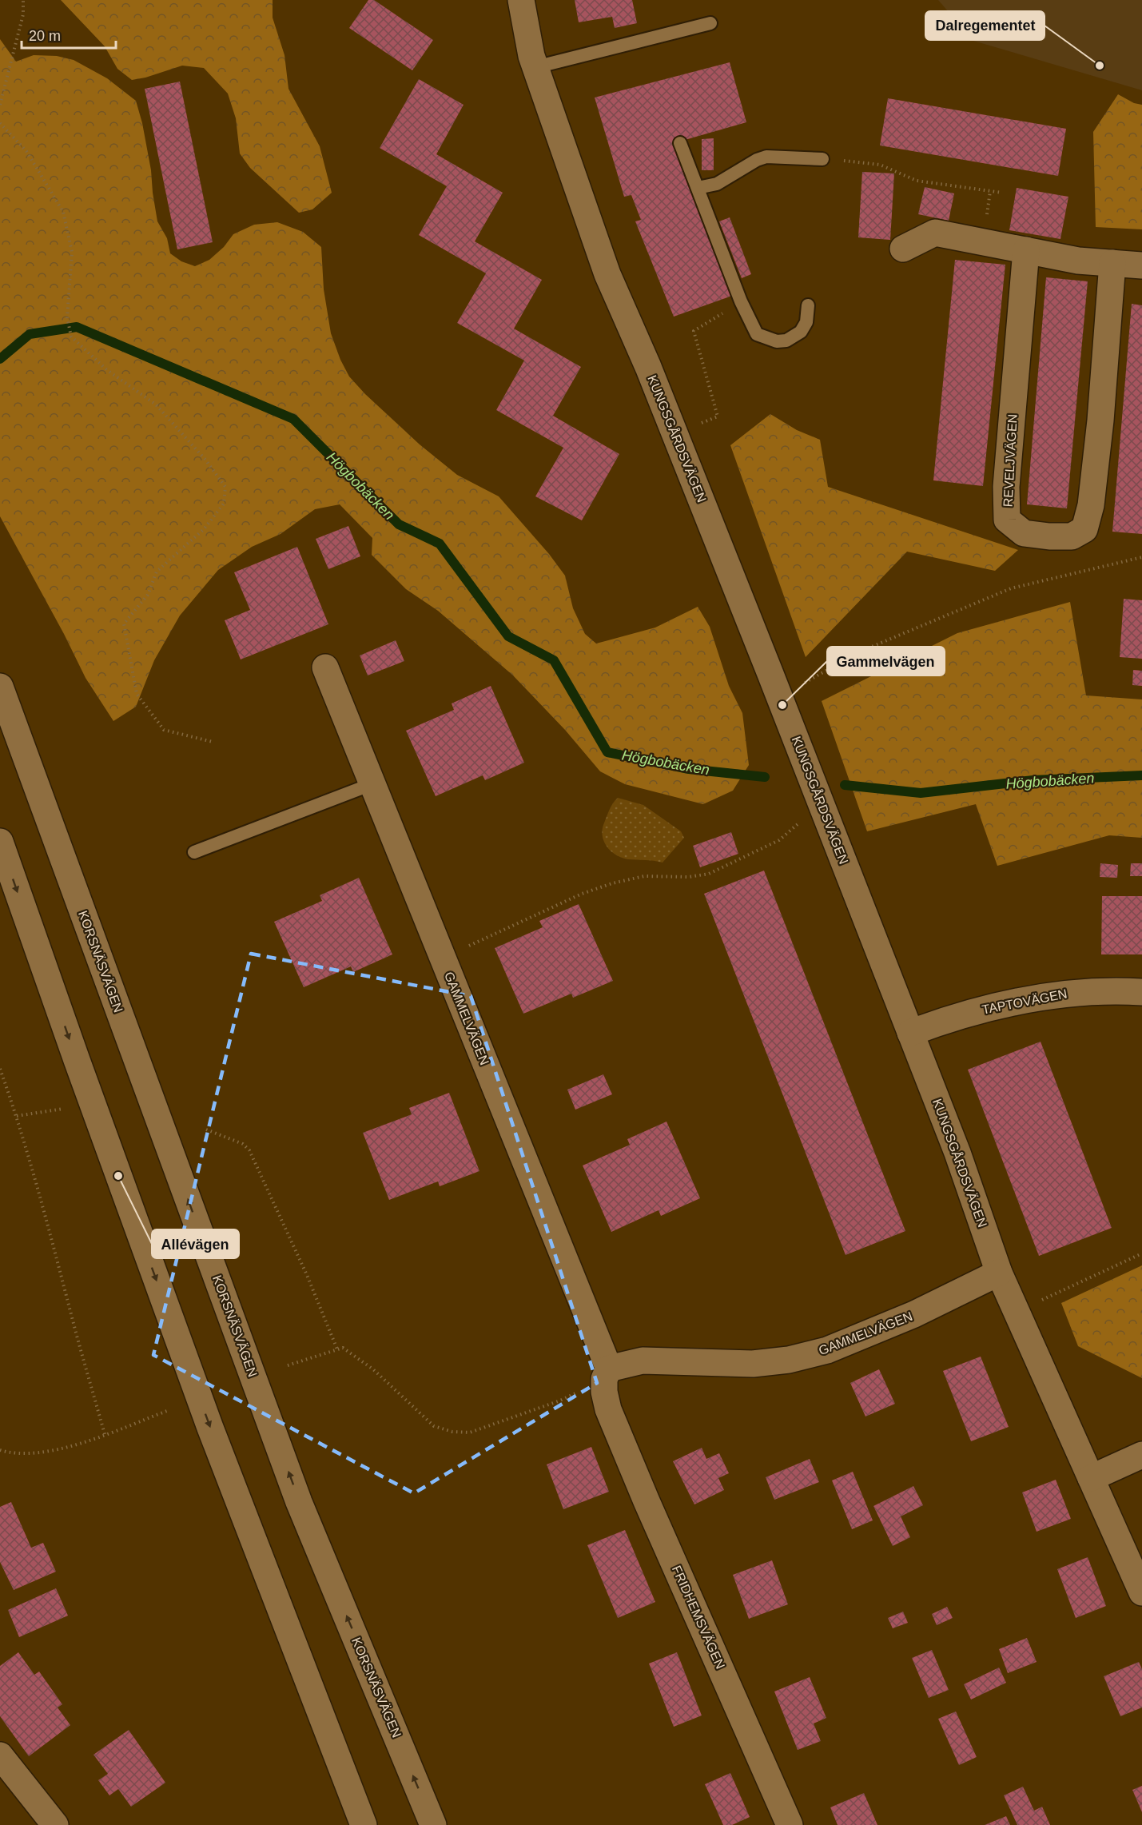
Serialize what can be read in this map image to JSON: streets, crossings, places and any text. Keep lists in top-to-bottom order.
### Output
{
  "streets": {
    "street": [
      "KUNGSGÅRDSVÄGEN",
      "REVELJVÄGEN",
      "KORSNÄSVÄGEN",
      "TAPTOVÄGEN",
      "GAMMELVÄGEN",
      "FRIDHEMSVÄGEN"
    ]
  },
  "crossings": [
    ["KUNGSGÅRDSVÄGEN", "TAPTOVÄGEN"],
    ["KUNGSGÅRDSVÄGEN", "GAMMELVÄGEN"],
    ["GAMMELVÄGEN", "FRIDHEMSVÄGEN"]
  ],
  "water": ["Högbobäcken"],
  "places": ["Dalregementet", "Gammelvägen", "Allévägen"],
  "scale_bar": "20 m"
}
